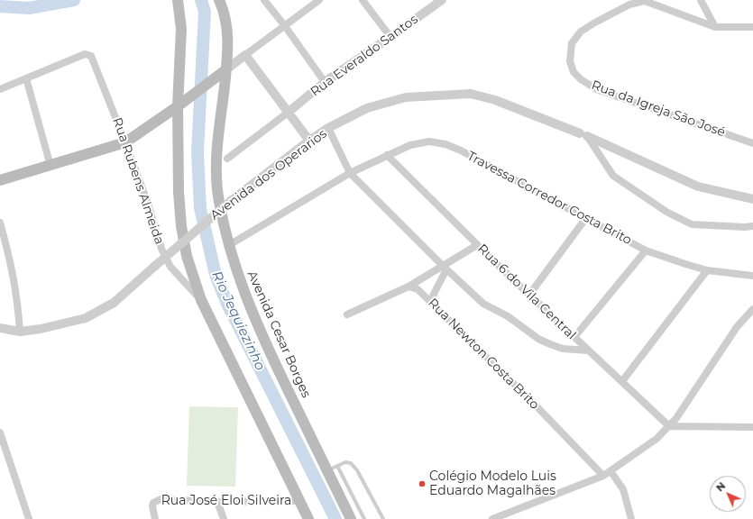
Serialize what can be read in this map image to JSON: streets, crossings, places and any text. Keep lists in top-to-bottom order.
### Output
{
  "streets": {
    "main road": ["Avenida Cesar Borges"],
    "street": [
      "Rua Everaldo Santos",
      "Rua da Igreja São José",
      "Avenida dos Operarios",
      "Rua Rubens Almeida",
      "Travessa Corredor Costa Brito",
      "Rua 6 do Vila Central",
      "Rua Newton Costa Brito",
      "Rua José Eloi Silveira"
    ]
  },
  "crossings": [
    ["Travessa Corredor Costa Brito", "Rua 6 do Vila Central"],
    ["Travessa Corredor Costa Brito", "Avenida Cesar Borges"]
  ],
  "water": ["Rio Jequiezinho"],
  "places": ["Colégio Modelo Luis Eduardo Magalhães"],
  "north": "top left"
}
